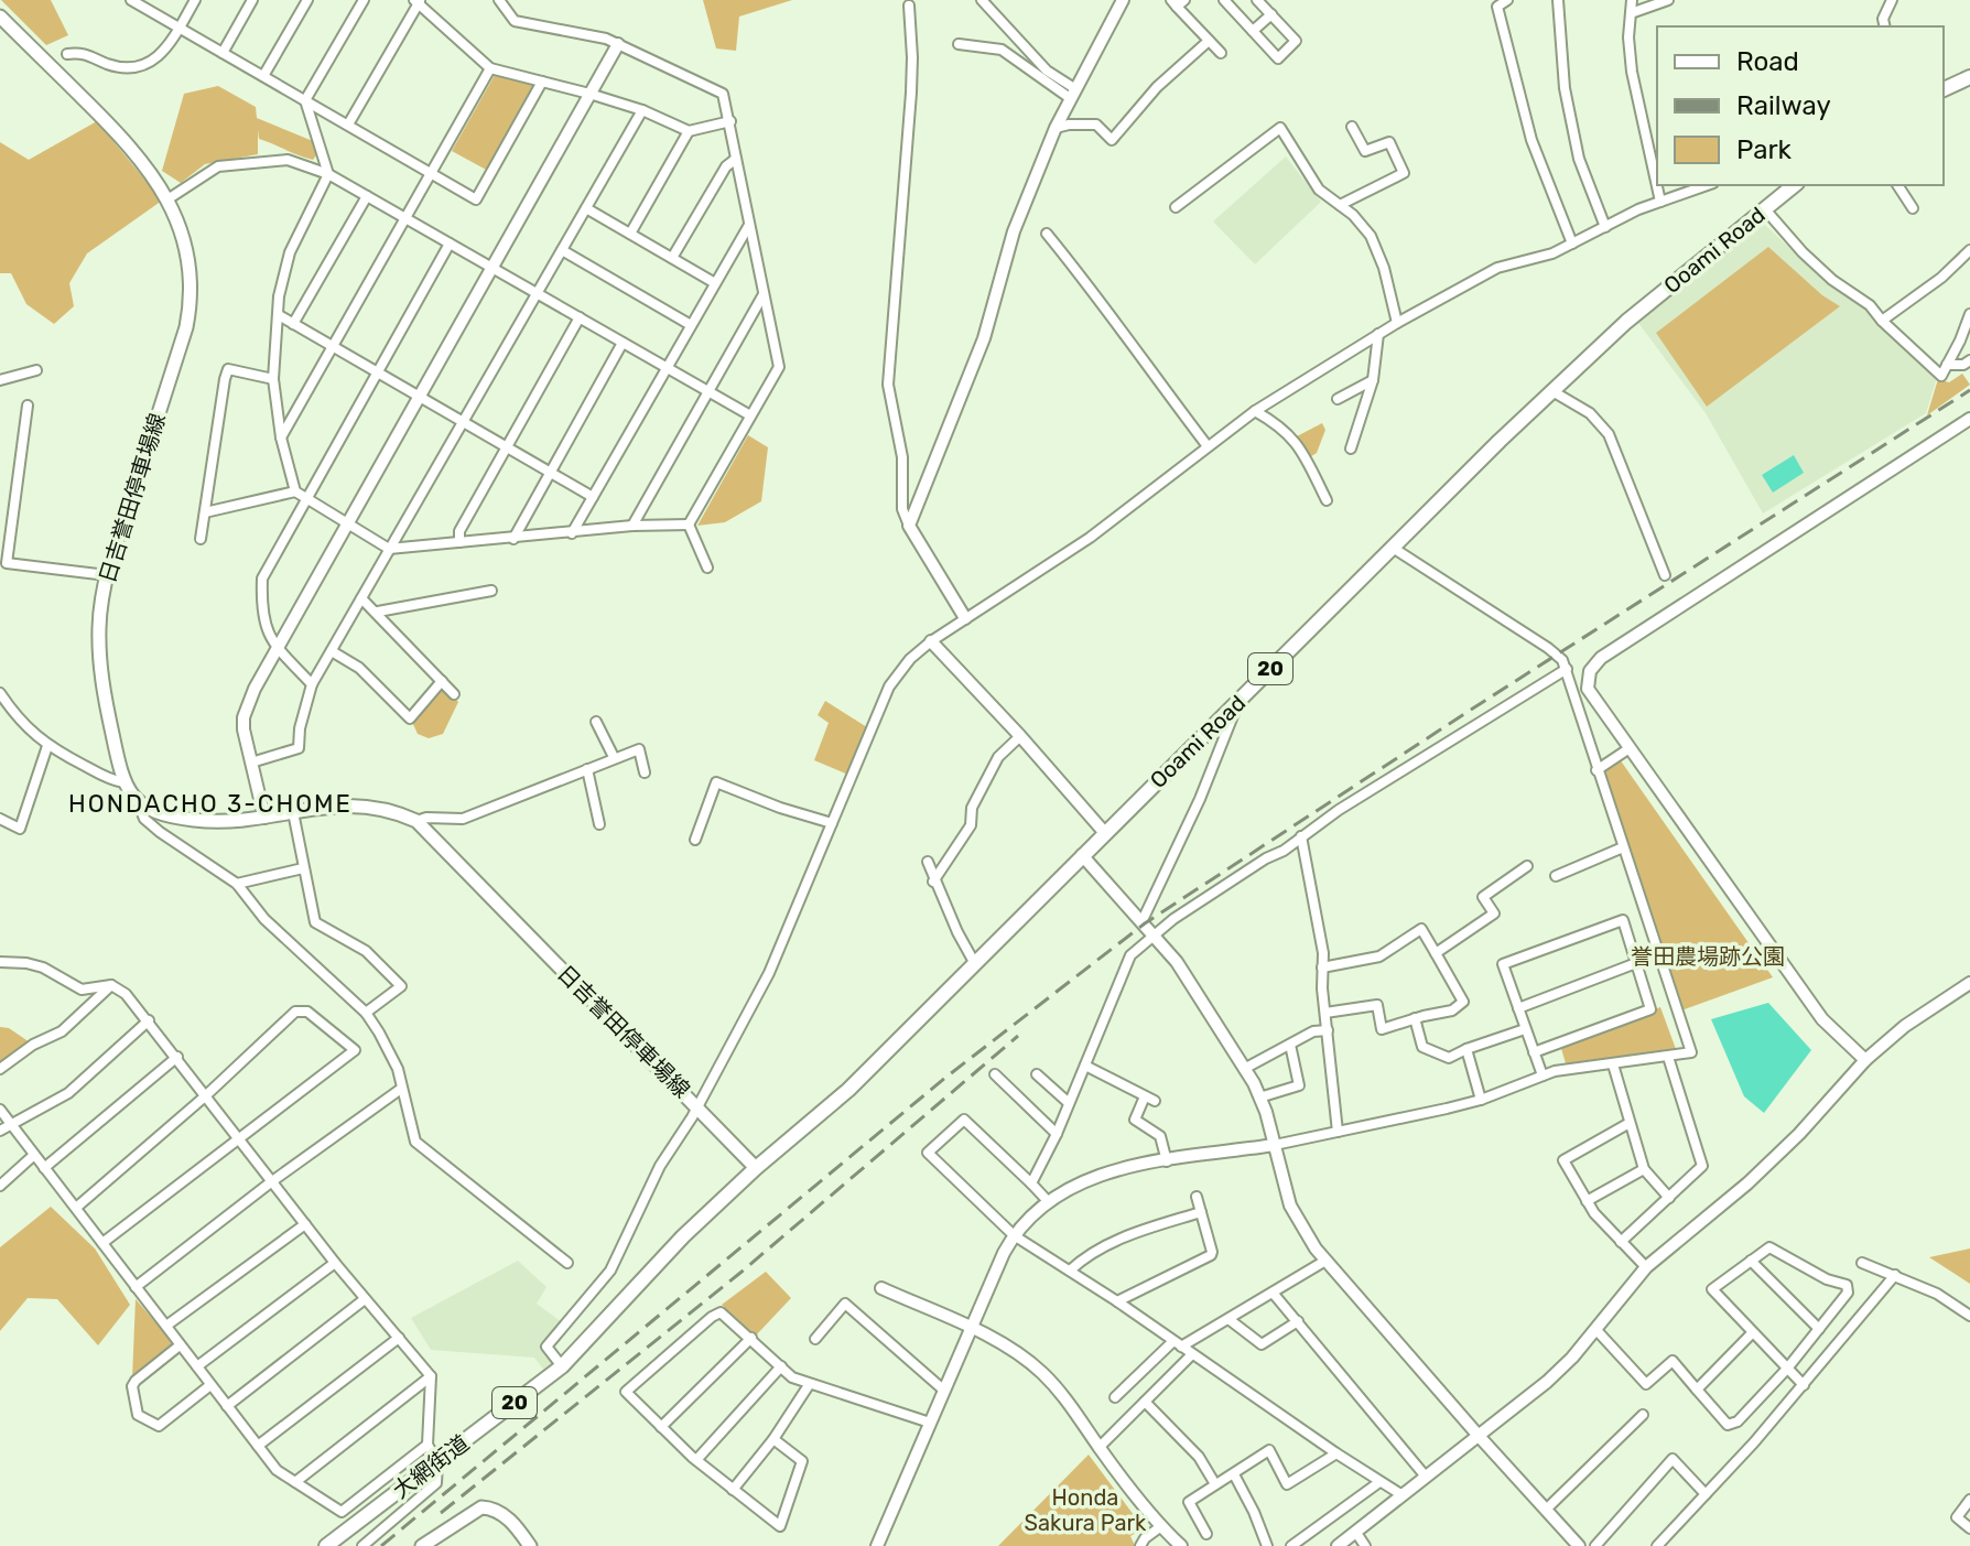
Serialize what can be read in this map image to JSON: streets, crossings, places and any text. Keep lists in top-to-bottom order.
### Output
{
  "streets": {
    "main road": [
      "Ooami Road",
      "日吉誉田停車場線",
      "20",
      "大網街道"
    ]
  },
  "crossings": [
    ["Ooami Road", "日吉誉田停車場線"],
    ["Ooami Road", "大網街道"],
    ["日吉誉田停車場線", "大網街道"]
  ],
  "districts": ["HONDACHO 3-CHOME"],
  "parks": ["誉田農場跡公園", "Honda Sakura Park"],
  "legend": ["Road", "Railway", "Park"]
}
